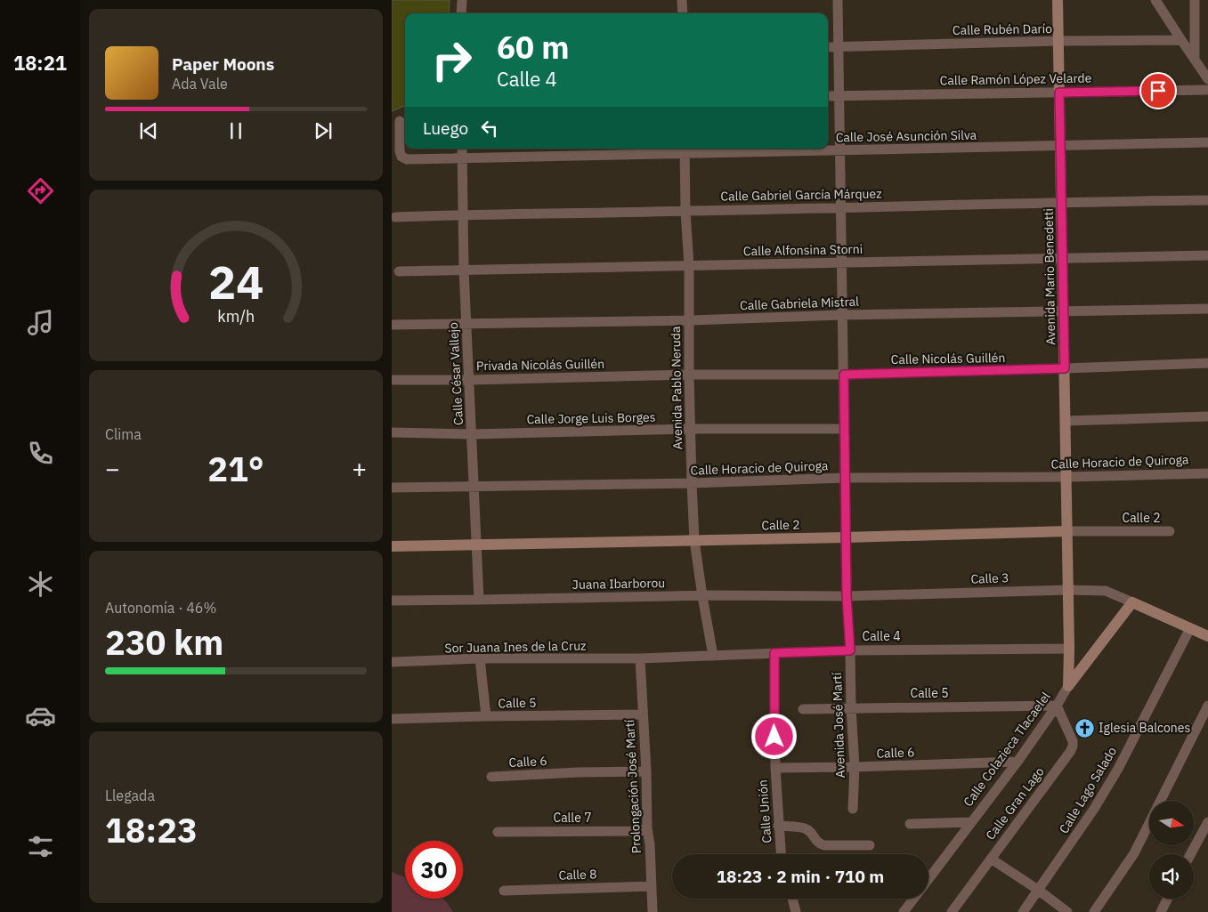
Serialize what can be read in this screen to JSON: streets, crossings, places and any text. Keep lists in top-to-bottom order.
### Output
{
  "streets": {
    "street": [
      "Calle Rubén Darío",
      "Calle Ramón López Velarde",
      "Calle José Asunción Silva",
      "Calle Gabriel García Márquez",
      "Calle Alfonsina Storni",
      "Avenida Mario Benedetti",
      "Calle Gabriela Mistral",
      "Calle Nicolás Guillén",
      "Privada Nicolás Guillén",
      "Calle César Vallejo",
      "Avenida Pablo Neruda",
      "Calle Jorge Luis Borges",
      "Calle Horacio de Quiroga",
      "Calle 2",
      "Calle 3",
      "Juana Ibarborou",
      "Calle 4",
      "Sor Juana Ines de la Cruz",
      "Calle 5",
      "Avenida José Martí",
      "Calle Colazieca Tlacaelel",
      "Calle 6",
      "Prolongación José Martí",
      "Calle Lago Salado",
      "Calle Gran Lago",
      "Calle Unión",
      "Calle 7",
      "Calle 8"
    ]
  },
  "crossings": [
    ["Calle Rubén Darío", "Avenida Mario Benedetti"],
    ["Calle Rubén Darío", "Avenida José Martí"],
    ["Calle Ramón López Velarde", "Avenida Mario Benedetti"],
    ["Calle Ramón López Velarde", "Avenida José Martí"],
    ["Calle José Asunción Silva", "Avenida Mario Benedetti"],
    ["Calle José Asunción Silva", "Calle César Vallejo"],
    ["Calle José Asunción Silva", "Avenida Pablo Neruda"],
    ["Calle José Asunción Silva", "Avenida José Martí"],
    ["Calle Gabriel García Márquez", "Avenida Mario Benedetti"],
    ["Calle Gabriel García Márquez", "Calle César Vallejo"],
    ["Calle Gabriel García Márquez", "Avenida Pablo Neruda"],
    ["Calle Gabriel García Márquez", "Avenida José Martí"],
    ["Calle Alfonsina Storni", "Avenida Mario Benedetti"],
    ["Calle Alfonsina Storni", "Calle César Vallejo"],
    ["Calle Alfonsina Storni", "Avenida Pablo Neruda"],
    ["Calle Alfonsina Storni", "Avenida José Martí"],
    ["Avenida Mario Benedetti", "Calle Gabriela Mistral"],
    ["Avenida Mario Benedetti", "Calle Nicolás Guillén"],
    ["Avenida Mario Benedetti", "Calle Horacio de Quiroga"],
    ["Avenida Mario Benedetti", "Calle 2"],
    ["Avenida Mario Benedetti", "Calle 3"],
    ["Avenida Mario Benedetti", "Calle 4"],
    ["Avenida Mario Benedetti", "Calle Colazieca Tlacaelel"],
    ["Calle Gabriela Mistral", "Calle César Vallejo"],
    ["Calle Gabriela Mistral", "Avenida Pablo Neruda"],
    ["Calle Gabriela Mistral", "Avenida José Martí"],
    ["Calle Nicolás Guillén", "Privada Nicolás Guillén"],
    ["Calle Nicolás Guillén", "Avenida Pablo Neruda"],
    ["Calle Nicolás Guillén", "Avenida José Martí"],
    ["Privada Nicolás Guillén", "Calle César Vallejo"],
    ["Privada Nicolás Guillén", "Avenida Pablo Neruda"],
    ["Calle César Vallejo", "Calle Jorge Luis Borges"],
    ["Calle César Vallejo", "Calle Horacio de Quiroga"],
    ["Calle César Vallejo", "Calle 2"],
    ["Calle César Vallejo", "Juana Ibarborou"],
    ["Avenida Pablo Neruda", "Calle Jorge Luis Borges"],
    ["Avenida Pablo Neruda", "Calle Horacio de Quiroga"],
    ["Avenida Pablo Neruda", "Calle 2"],
    ["Avenida Pablo Neruda", "Juana Ibarborou"],
    ["Avenida Pablo Neruda", "Calle 4"],
    ["Calle Jorge Luis Borges", "Avenida José Martí"],
    ["Calle Horacio de Quiroga", "Avenida José Martí"],
    ["Calle 2", "Avenida José Martí"],
    ["Calle 3", "Juana Ibarborou"],
    ["Calle 3", "Avenida José Martí"],
    ["Calle 3", "Calle Colazieca Tlacaelel"],
    ["Juana Ibarborou", "Avenida José Martí"],
    ["Calle 4", "Sor Juana Ines de la Cruz"],
    ["Calle 4", "Avenida José Martí"],
    ["Calle 4", "Prolongación José Martí"],
    ["Calle 4", "Calle Unión"],
    ["Sor Juana Ines de la Cruz", "Prolongación José Martí"],
    ["Calle 5", "Avenida José Martí"],
    ["Calle 5", "Calle Colazieca Tlacaelel"],
    ["Calle 5", "Prolongación José Martí"],
    ["Calle 5", "Calle Gran Lago"],
    ["Avenida José Martí", "Calle 6"],
    ["Calle Colazieca Tlacaelel", "Calle 6"],
    ["Calle Colazieca Tlacaelel", "Calle Gran Lago"],
    ["Calle 6", "Prolongación José Martí"],
    ["Calle 6", "Calle Unión"],
    ["Prolongación José Martí", "Calle 7"],
    ["Prolongación José Martí", "Calle 8"]
  ],
  "places": {
    "church": ["Iglesia Balcones"]
  },
  "north": "right",
  "page": {
    "tabs": "18:21",
    "turn": ["60 m", "Calle 4"],
    "song": ["Paper Moons", "Ada Vale"],
    "then": "Luego",
    "tile": [
      "Clima",
      ["Autonomía · 46%", "230 km"],
      ["Llegada", "18:23"]
    ],
    "heat": ["−", "21°", "+"],
    "limit": "30",
    "trip": "18:23 · 2 min · 710 m",
    "gauge": ["24", "km/h"]
  }
}
